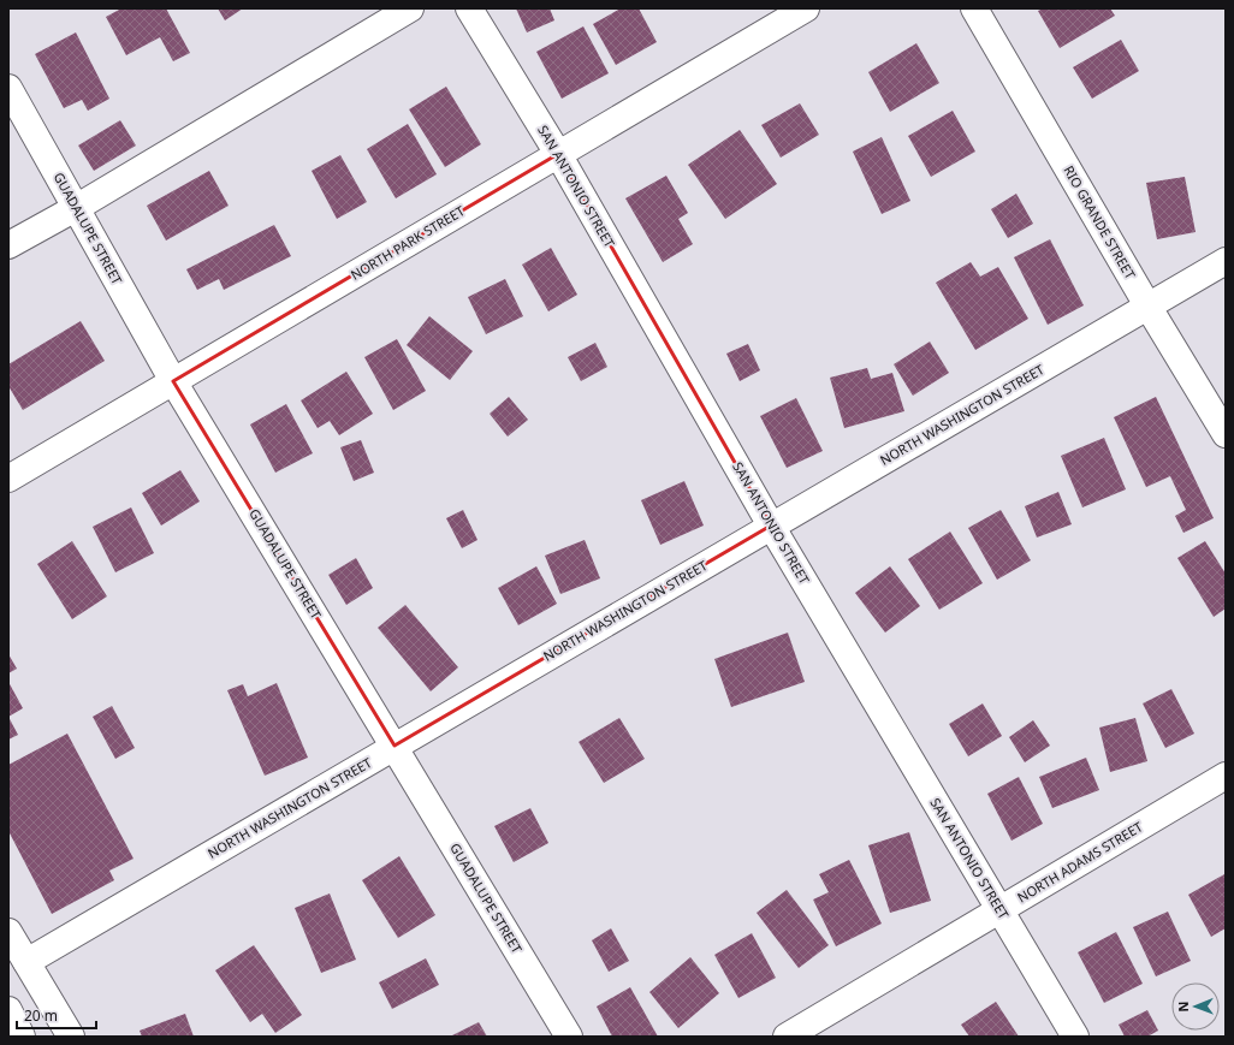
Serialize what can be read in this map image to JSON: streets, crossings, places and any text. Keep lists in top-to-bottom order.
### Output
{
  "streets": {
    "main road": [
      "SAN ANTONIO STREET",
      "RIO GRANDE STREET",
      "GUADALUPE STREET",
      "NORTH PARK STREET",
      "NORTH WASHINGTON STREET",
      "NORTH ADAMS STREET"
    ]
  },
  "crossings": [
    ["SAN ANTONIO STREET", "NORTH PARK STREET"],
    ["SAN ANTONIO STREET", "NORTH WASHINGTON STREET"],
    ["SAN ANTONIO STREET", "NORTH ADAMS STREET"],
    ["RIO GRANDE STREET", "NORTH WASHINGTON STREET"],
    ["GUADALUPE STREET", "NORTH PARK STREET"],
    ["GUADALUPE STREET", "NORTH WASHINGTON STREET"]
  ],
  "scale_bar": "20 m",
  "north": "left"
}
